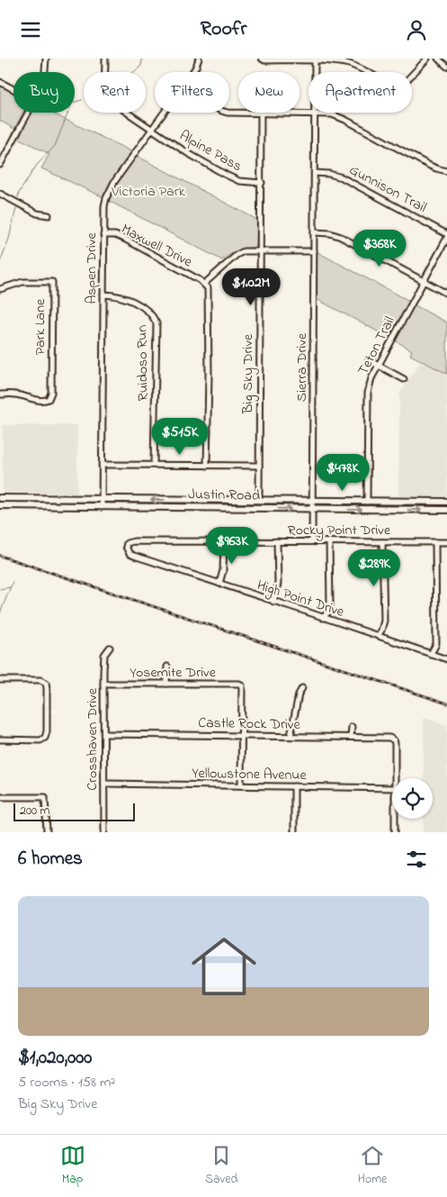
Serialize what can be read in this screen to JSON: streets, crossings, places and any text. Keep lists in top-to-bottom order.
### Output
{
  "streets": {
    "main road": ["Justin Road"],
    "street": [
      "Alpine Pass",
      "Gunnison Trail",
      "Maxwell Drive",
      "Aspen Drive",
      "Park Lane",
      "Teton Trail",
      "Ruidoso Run",
      "Sierra Drive",
      "Big Sky Drive",
      "Rocky Point Drive",
      "High Point Drive",
      "Yosemite Drive",
      "Castle Rock Drive",
      "Crosshaven Drive",
      "Yellowstone Avenue"
    ]
  },
  "crossings": [
    ["Alpine Pass", "Aspen Drive"],
    ["Alpine Pass", "Big Sky Drive"],
    ["Gunnison Trail", "Sierra Drive"],
    ["Maxwell Drive", "Aspen Drive"],
    ["Aspen Drive", "Ruidoso Run"],
    ["Aspen Drive", "Justin Road"],
    ["Teton Trail", "Justin Road"],
    ["Sierra Drive", "Justin Road"],
    ["Sierra Drive", "Rocky Point Drive"],
    ["Big Sky Drive", "Justin Road"],
    ["Rocky Point Drive", "High Point Drive"],
    ["Yosemite Drive", "Castle Rock Drive"],
    ["Yosemite Drive", "Crosshaven Drive"],
    ["Castle Rock Drive", "Crosshaven Drive"],
    ["Crosshaven Drive", "Yellowstone Avenue"]
  ],
  "parks": ["Victoria Park"],
  "scale_bar": "200 m",
  "page": {
    "header": "Roofr",
    "chip": [
      "Buy",
      "Rent",
      "Filters",
      "New",
      "Apartment"
    ],
    "price": [
      "$368K",
      "$1.02M",
      "$515K",
      "$478K",
      "$963K",
      "$289K"
    ],
    "scale": "200 m",
    "heading": "6 homes",
    "list": [
      {
        "name": "$1,020,000",
        "note": "5 rooms · 158 m² · Big Sky Drive"
      }
    ],
    "tabs": ["Map", "Saved", "Home"]
  }
}
